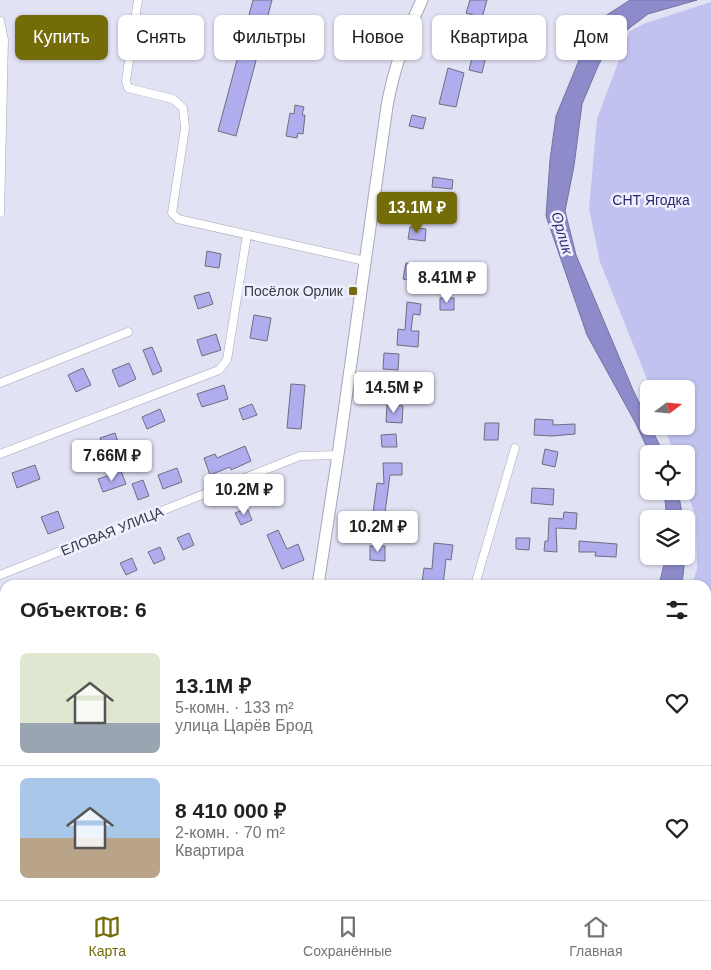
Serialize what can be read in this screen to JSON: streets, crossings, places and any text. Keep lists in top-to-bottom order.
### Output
{
  "streets": {
    "street": ["ЕЛОВАЯ УЛИЦА"]
  },
  "water": ["Орлик"],
  "parks": ["СНТ Ягодка"],
  "places": {
    "transit": ["Посёлок Орлик"]
  },
  "north": "right",
  "page": {
    "chip": [
      "Купить",
      "Снять",
      "Фильтры",
      "Новое",
      "Квартира",
      "Дом"
    ],
    "price": [
      "13.1M ₽",
      "8.41M ₽",
      "14.5M ₽",
      "7.66M ₽",
      "10.2M ₽",
      "10.2M ₽"
    ],
    "heading": "Объектов: 6",
    "list": [
      {
        "name": "13.1M ₽",
        "note": "5-комн. · 133 m² · улица Царёв Брод"
      },
      {
        "name": "8 410 000 ₽",
        "note": "2-комн. · 70 m² · Квартира"
      }
    ],
    "tabs": ["Карта", "Сохранённые", "Главная"]
  }
}
